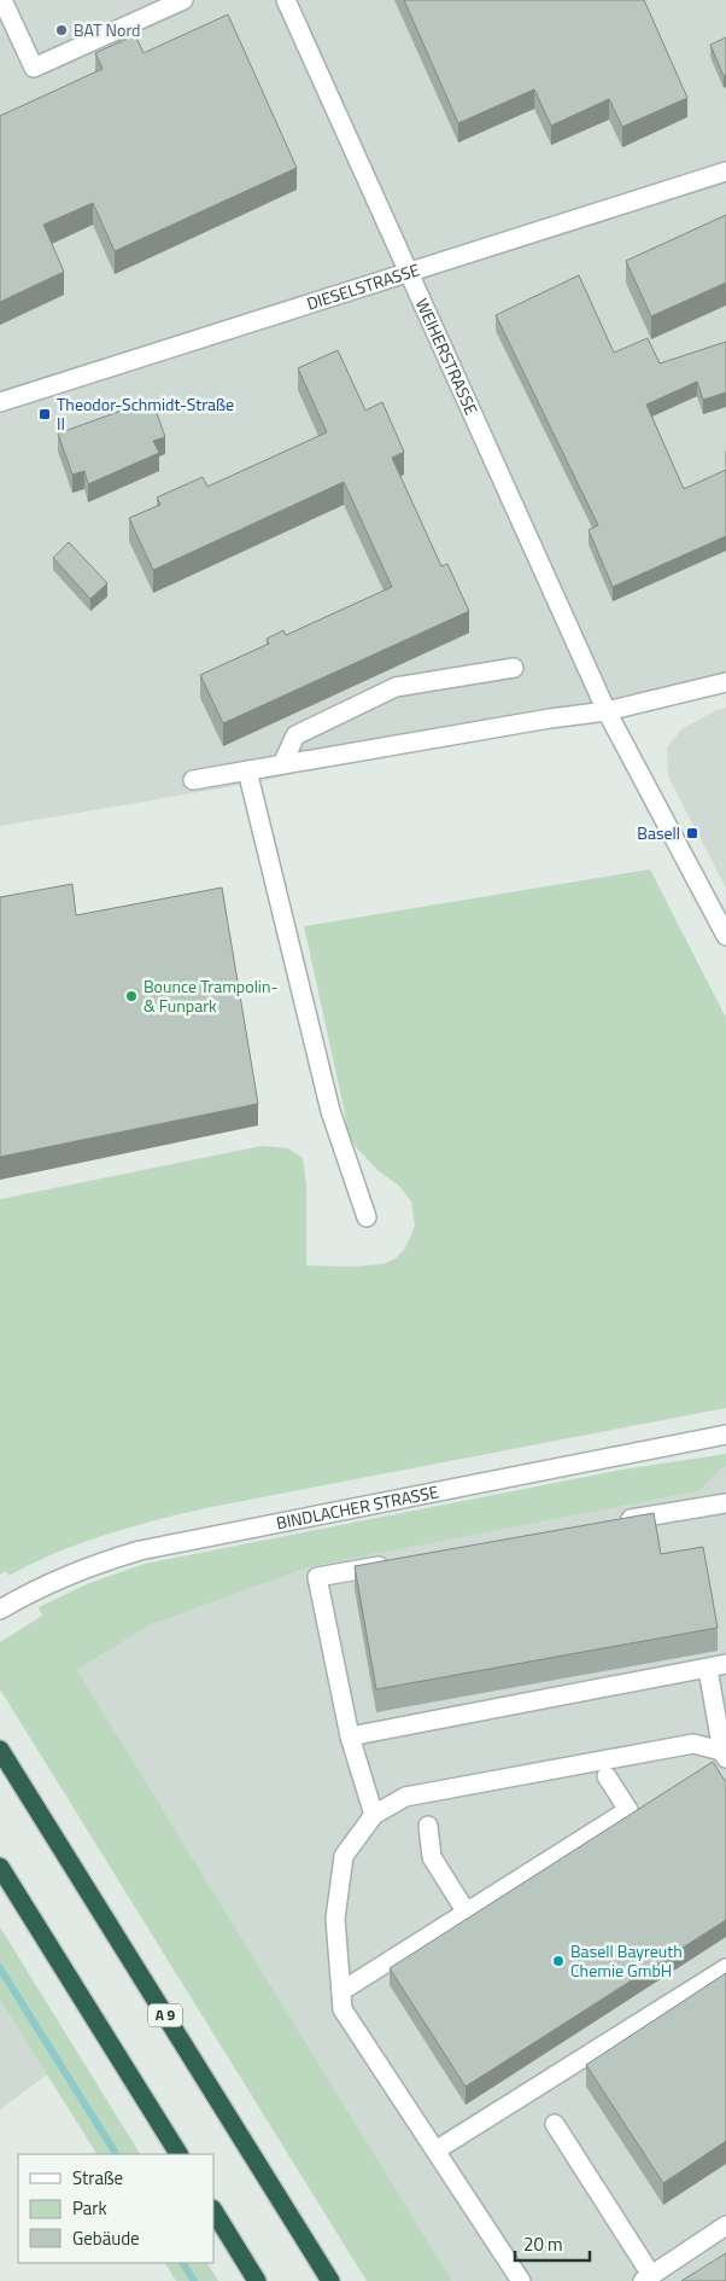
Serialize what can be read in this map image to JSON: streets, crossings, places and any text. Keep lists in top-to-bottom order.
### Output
{
  "streets": {
    "highway": ["A 9"],
    "street": ["DIESELSTRASSE", "WEIHERSTRASSE", "BINDLACHER STRASSE"]
  },
  "crossings": [
    ["DIESELSTRASSE", "WEIHERSTRASSE"]
  ],
  "places": {
    "other": ["BAT Nord", "Bounce Trampolin- & Funpark", "Basell Bayreuth Chemie GmbH"],
    "transit": ["Theodor-Schmidt-Straße II", "Basell"]
  },
  "legend": ["Straße", "Park", "Gebäude"],
  "scale_bar": "20 m"
}
